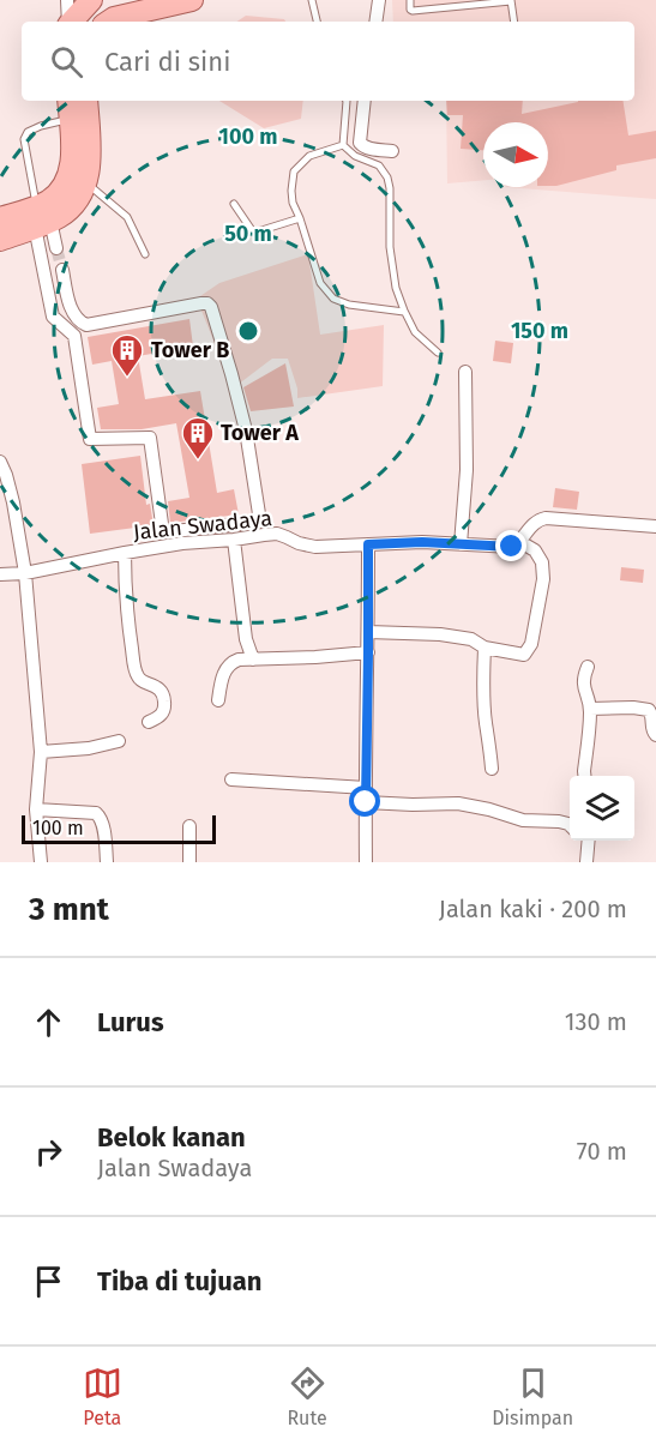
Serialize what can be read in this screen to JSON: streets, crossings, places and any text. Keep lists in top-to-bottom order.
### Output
{
  "streets": {
    "street": ["Jalan Swadaya"]
  },
  "places": {
    "building": ["Tower B", "Tower A"]
  },
  "scale_bar": "100 m",
  "north": "right",
  "page": {
    "search": "Cari di sini",
    "scale": "100 m",
    "heading": ["3 mnt", "Jalan kaki · 200 m"],
    "list": [
      ["Lurus", "130 m"],
      ["Belok kanan", "Jalan Swadaya", "70 m"],
      "Tiba di tujuan"
    ],
    "nav": ["Peta", "Rute", "Disimpan"]
  },
  "rings": ["100 m", "50 m", "150 m"]
}
